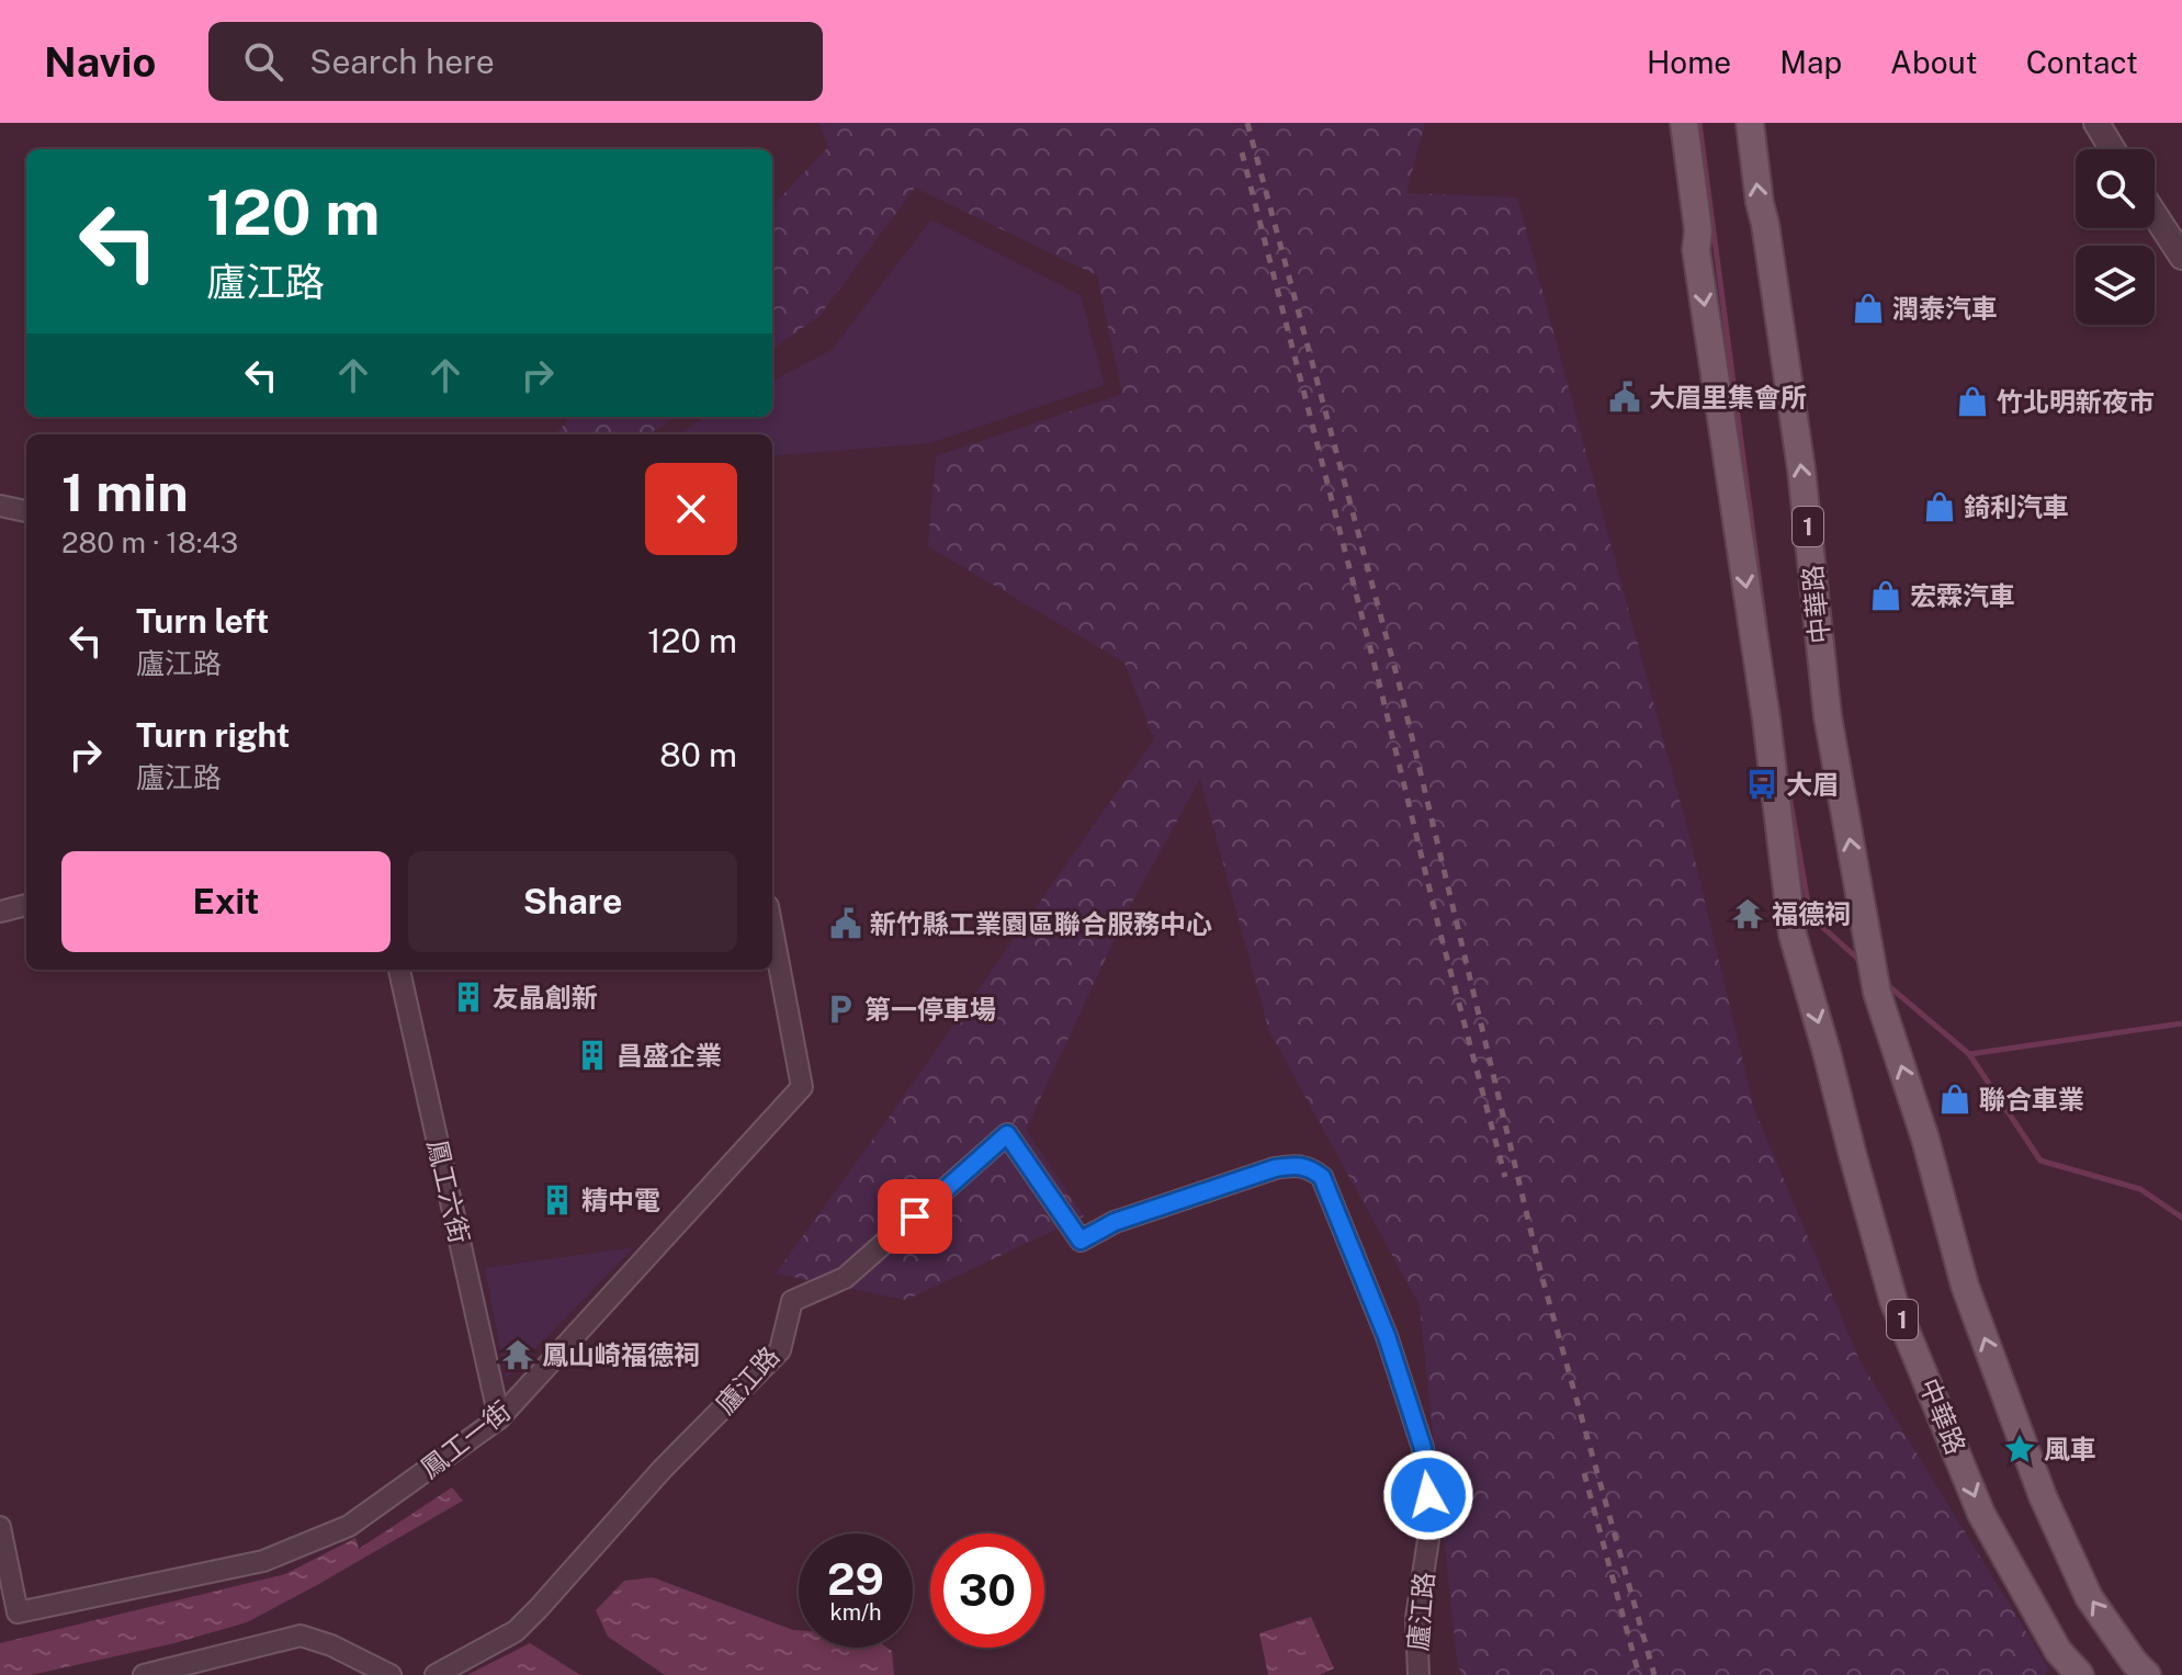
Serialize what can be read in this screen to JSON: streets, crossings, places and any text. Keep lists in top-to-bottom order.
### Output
{
  "streets": {
    "main road": ["1", "中華路"],
    "street": ["鳳工六街", "廬江路", "鳳工一街"]
  },
  "crossings": [
    ["鳳工六街", "鳳工一街"]
  ],
  "places": {
    "shop": [
      "潤泰汽車",
      "竹北明新夜市",
      "錡利汽車",
      "宏霖汽車",
      "聯合車業"
    ],
    "public building": ["大眉里集會所", "新竹縣工業園區聯合服務中心"],
    "bus stop": ["大眉"],
    "temple": ["福德祠", "鳳山崎福德祠"],
    "building": ["友晶創新", "昌盛企業", "精中電"],
    "parking": ["第一停車場"],
    "place": ["風車"]
  },
  "page": {
    "header": "Navio",
    "search": "Search here",
    "nav": [
      "Home",
      "Map",
      "About",
      "Contact"
    ],
    "turn": ["120 m", "廬江路"],
    "heading": ["1 min", "280 m · 18:43"],
    "list": [
      {
        "name": "Turn left",
        "note": "廬江路",
        "value": "120 m"
      },
      {
        "name": "Turn right",
        "note": "廬江路",
        "value": "80 m"
      }
    ],
    "buttons": ["Exit", "Share"],
    "speed": "29 km/h",
    "limit": "30"
  }
}
